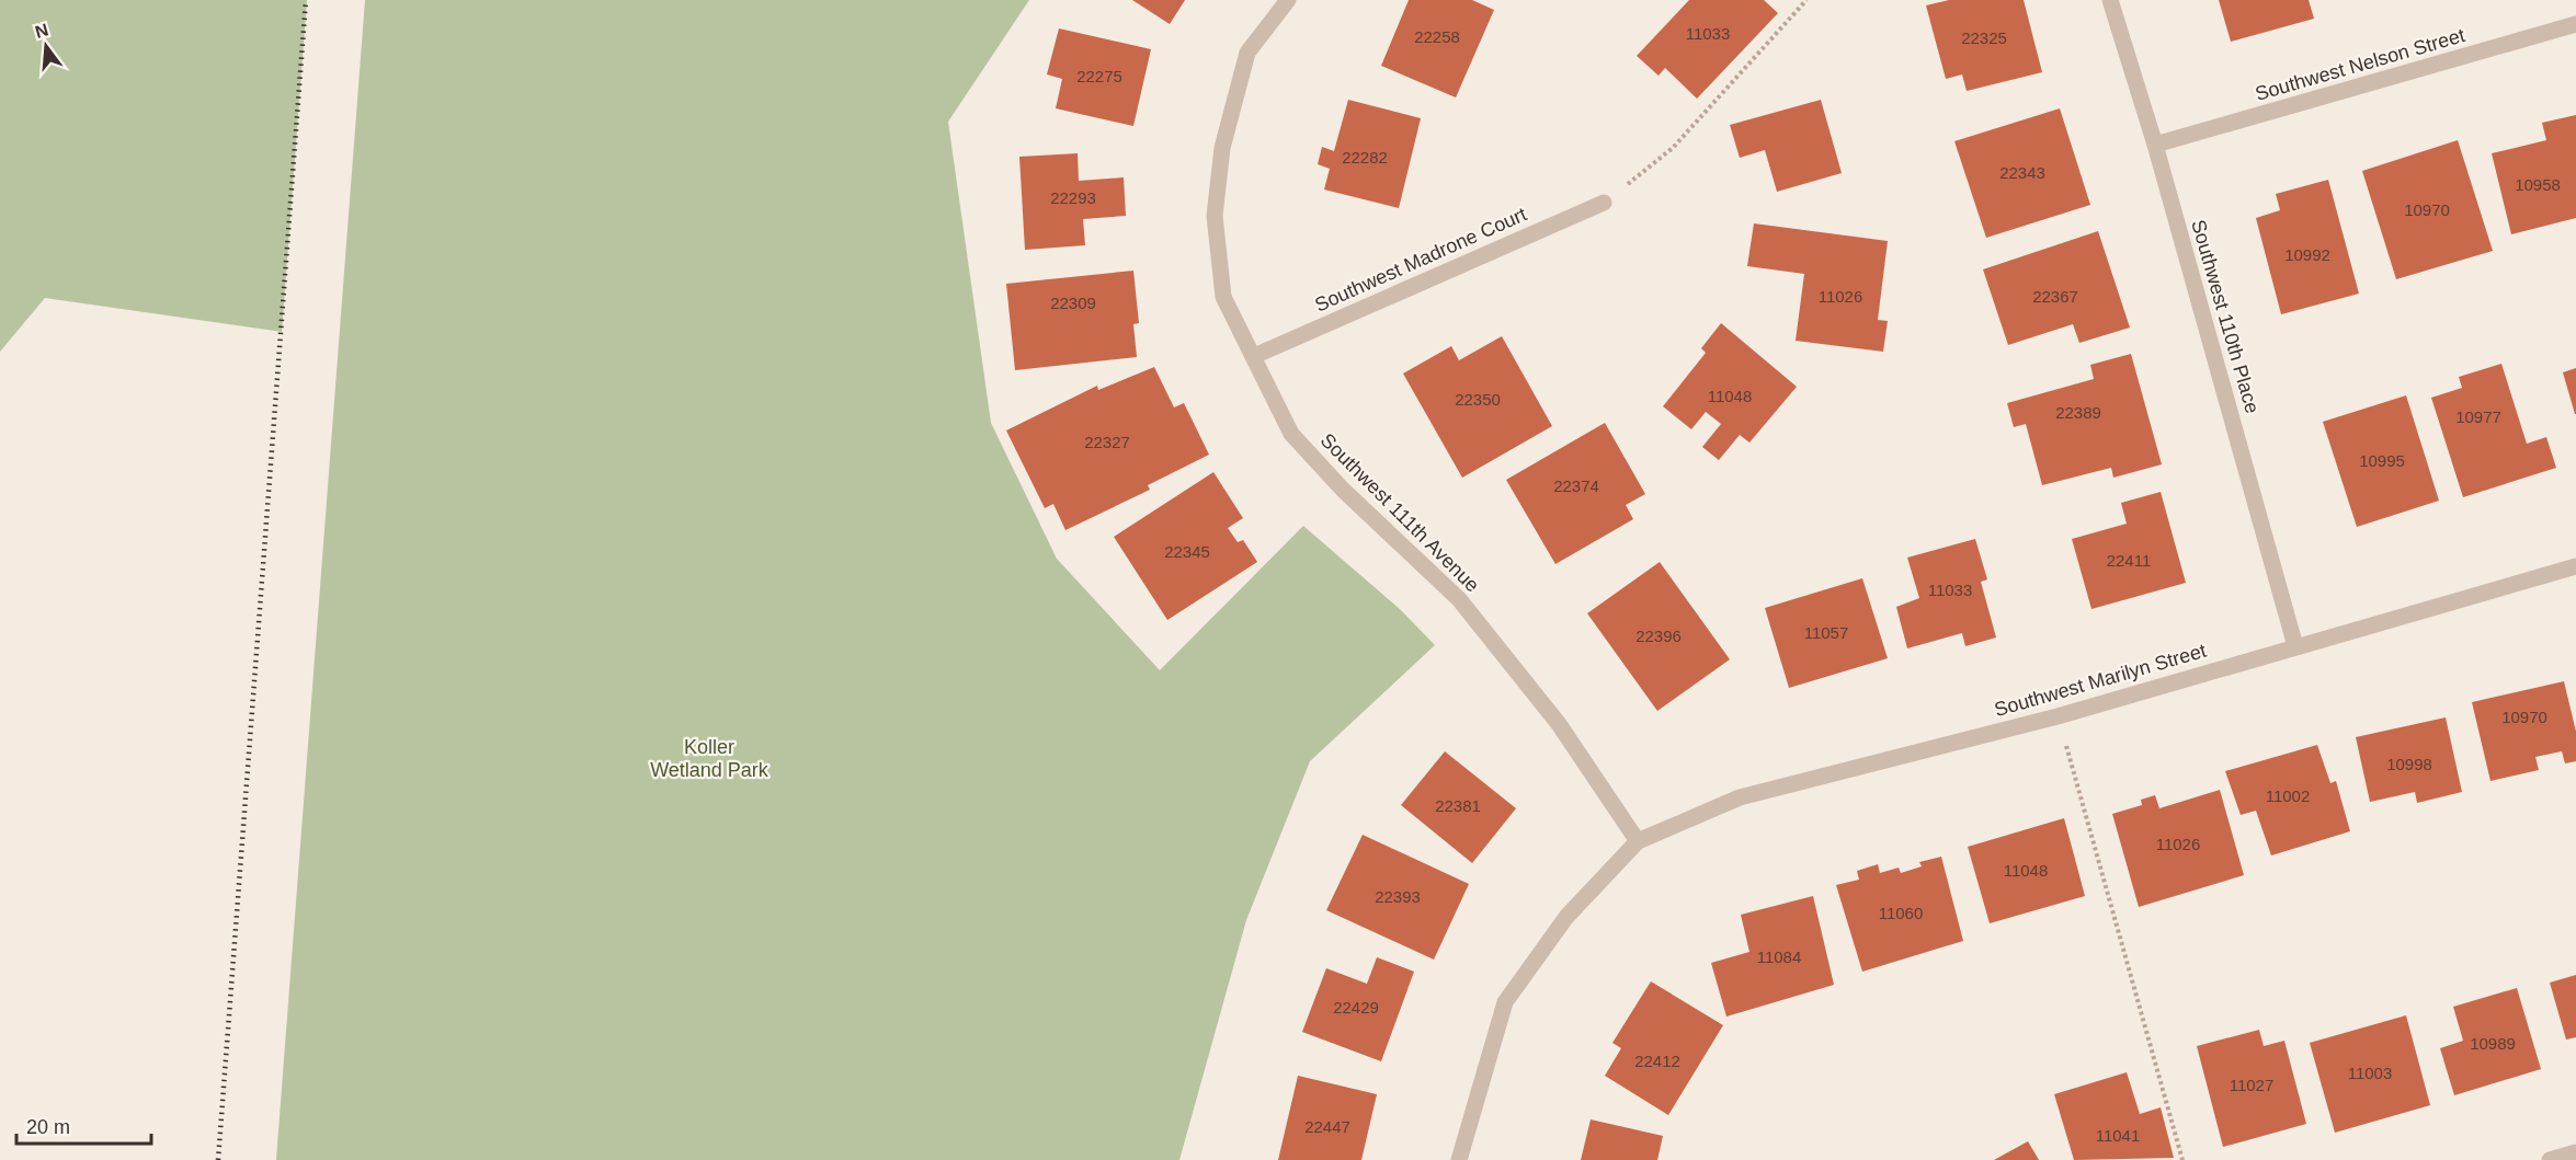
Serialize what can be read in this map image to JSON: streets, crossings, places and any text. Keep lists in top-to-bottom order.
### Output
{
  "streets": {
    "street": [
      "Southwest Nelson Street",
      "Southwest Madrone Court",
      "Southwest 110th Place",
      "Southwest 111th Avenue",
      "Southwest Marilyn Street"
    ]
  },
  "crossings": [
    ["Southwest Nelson Street", "Southwest 110th Place"],
    ["Southwest Madrone Court", "Southwest 111th Avenue"],
    ["Southwest 110th Place", "Southwest Marilyn Street"],
    ["Southwest 111th Avenue", "Southwest Marilyn Street"]
  ],
  "parks": ["Koller Wetland Park"],
  "house_numbers": [
    "11033",
    "22258",
    "22325",
    "22275",
    "22282",
    "22343",
    "10958",
    "22293",
    "10970",
    "10992",
    "11026",
    "22367",
    "22309",
    "11048",
    "22350",
    "22389",
    "10977",
    "22327",
    "10995",
    "22374",
    "22345",
    "22411",
    "11033",
    "11057",
    "22396",
    "10970",
    "10998",
    "11002",
    "22381",
    "11026",
    "11048",
    "22393",
    "11060",
    "11084",
    "22429",
    "10989",
    "22412",
    "11003",
    "11027",
    "22447",
    "11041"
  ],
  "scale_bar": "20 m",
  "north": "top"
}
